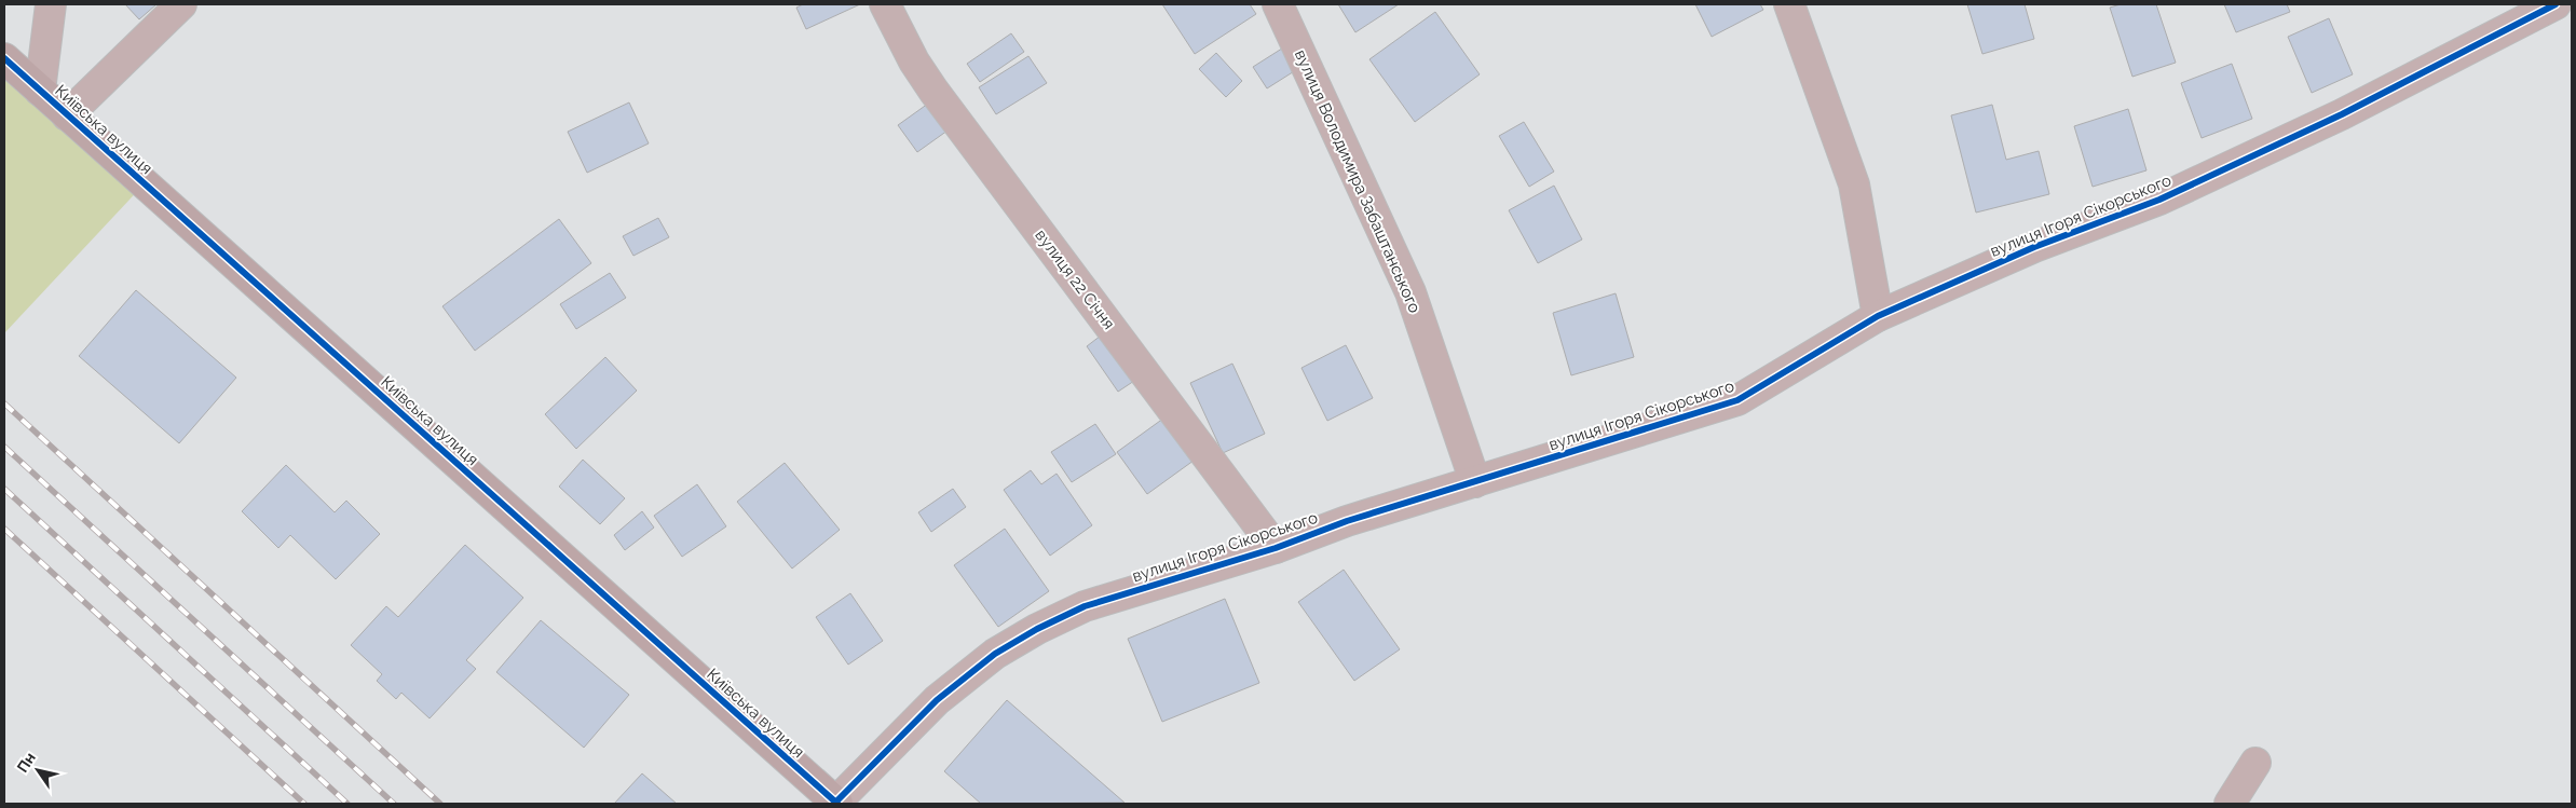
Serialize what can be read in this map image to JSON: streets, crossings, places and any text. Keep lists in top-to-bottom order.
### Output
{
  "streets": {
    "street": [
      "Київська вулиця",
      "вулиця Володимира Забаштанського",
      "вулиця Ігоря Сікорського",
      "вулиця 22 Січня"
    ]
  },
  "crossings": [
    ["Київська вулиця", "вулиця Ігоря Сікорського"],
    ["вулиця Володимира Забаштанського", "вулиця Ігоря Сікорського"],
    ["вулиця Ігоря Сікорського", "вулиця 22 Січня"]
  ],
  "north": "top left"
}
